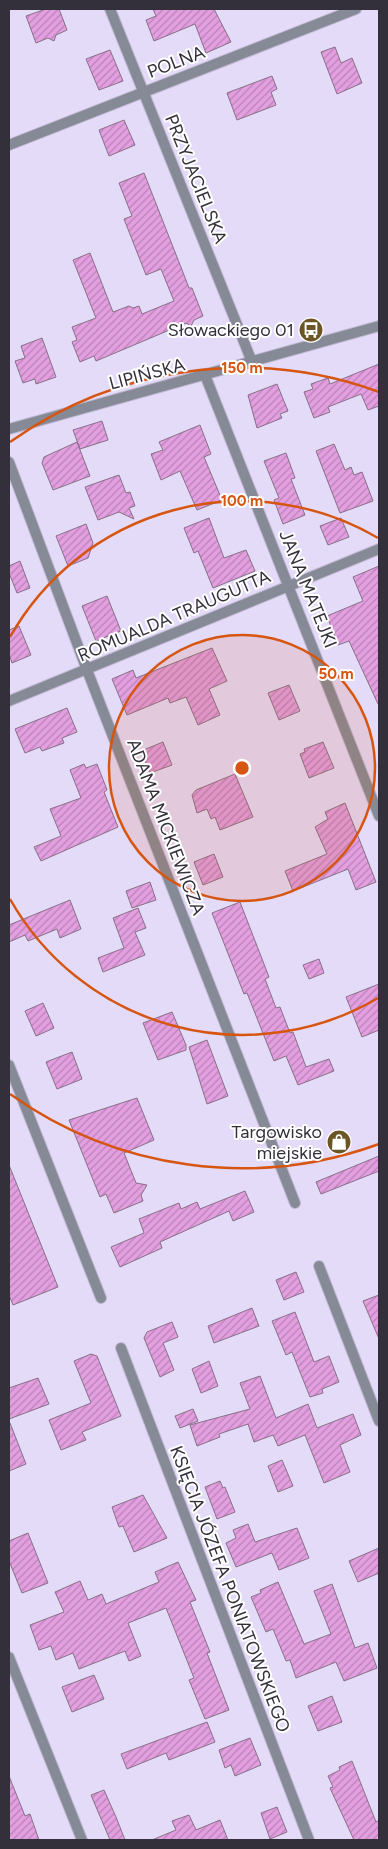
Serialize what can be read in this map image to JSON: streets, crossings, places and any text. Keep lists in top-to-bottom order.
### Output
{
  "streets": {
    "street": [
      "POLNA",
      "PRZYJACIELSKA",
      "LIPIŃSKA",
      "JANA MATEJKI",
      "ROMUALDA TRAUGUTTA",
      "ADAMA MICKIEWICZA",
      "KSIĘCIA JÓZEFA PONIATOWSKIEGO"
    ]
  },
  "crossings": [
    ["POLNA", "PRZYJACIELSKA"],
    ["PRZYJACIELSKA", "LIPIŃSKA"],
    ["LIPIŃSKA", "JANA MATEJKI"],
    ["JANA MATEJKI", "ROMUALDA TRAUGUTTA"],
    ["ROMUALDA TRAUGUTTA", "ADAMA MICKIEWICZA"]
  ],
  "places": {
    "bus stop": ["Słowackiego 01"],
    "shop": ["Targowisko miejskie"]
  },
  "rings": ["150 m", "100 m", "50 m"]
}
